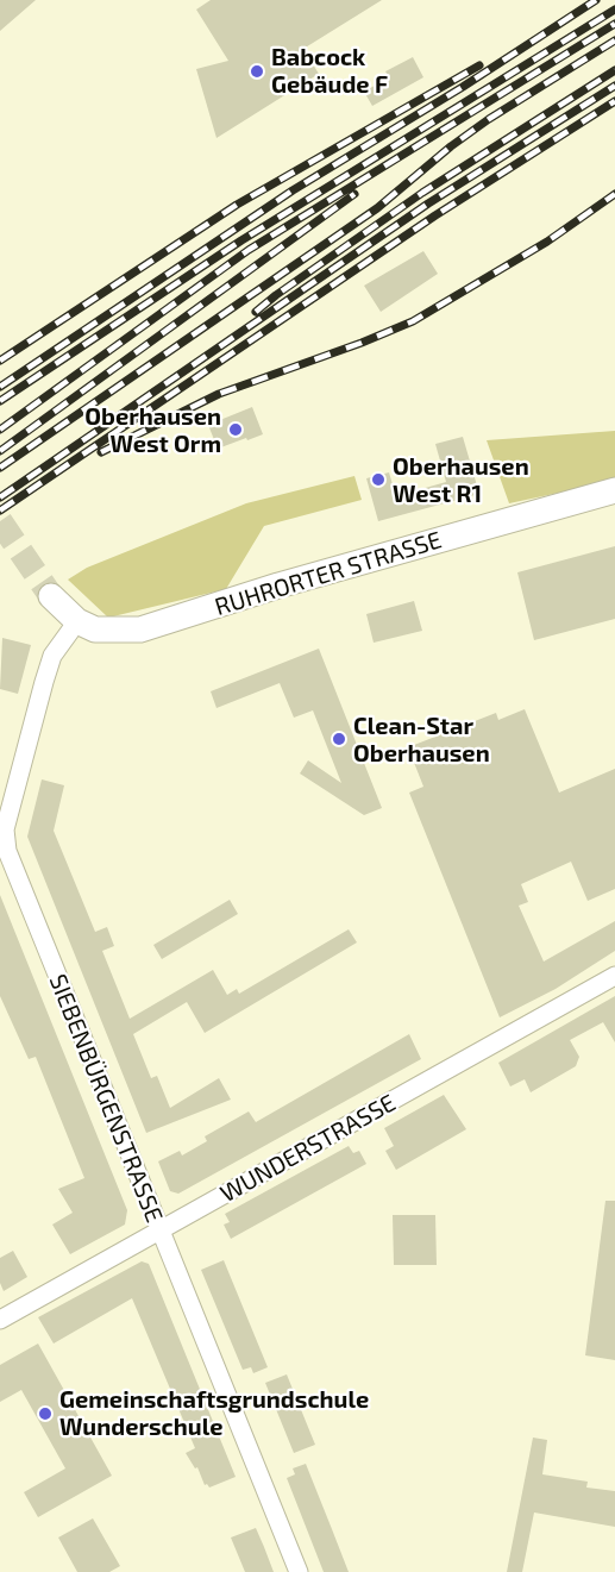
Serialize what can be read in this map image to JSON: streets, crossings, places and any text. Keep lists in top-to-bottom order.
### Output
{
  "streets": {
    "main road": ["RUHRORTER STRASSE"],
    "street": ["SIEBENBÜRGENSTRASSE", "WUNDERSTRASSE"]
  },
  "crossings": [
    ["RUHRORTER STRASSE", "SIEBENBÜRGENSTRASSE"],
    ["SIEBENBÜRGENSTRASSE", "WUNDERSTRASSE"]
  ],
  "places": [
    "Babcock Gebäude F",
    "Oberhausen West Orm",
    "Oberhausen West R1",
    "Clean-Star Oberhausen",
    "Gemeinschaftsgrundschule Wunderschule"
  ]
}
